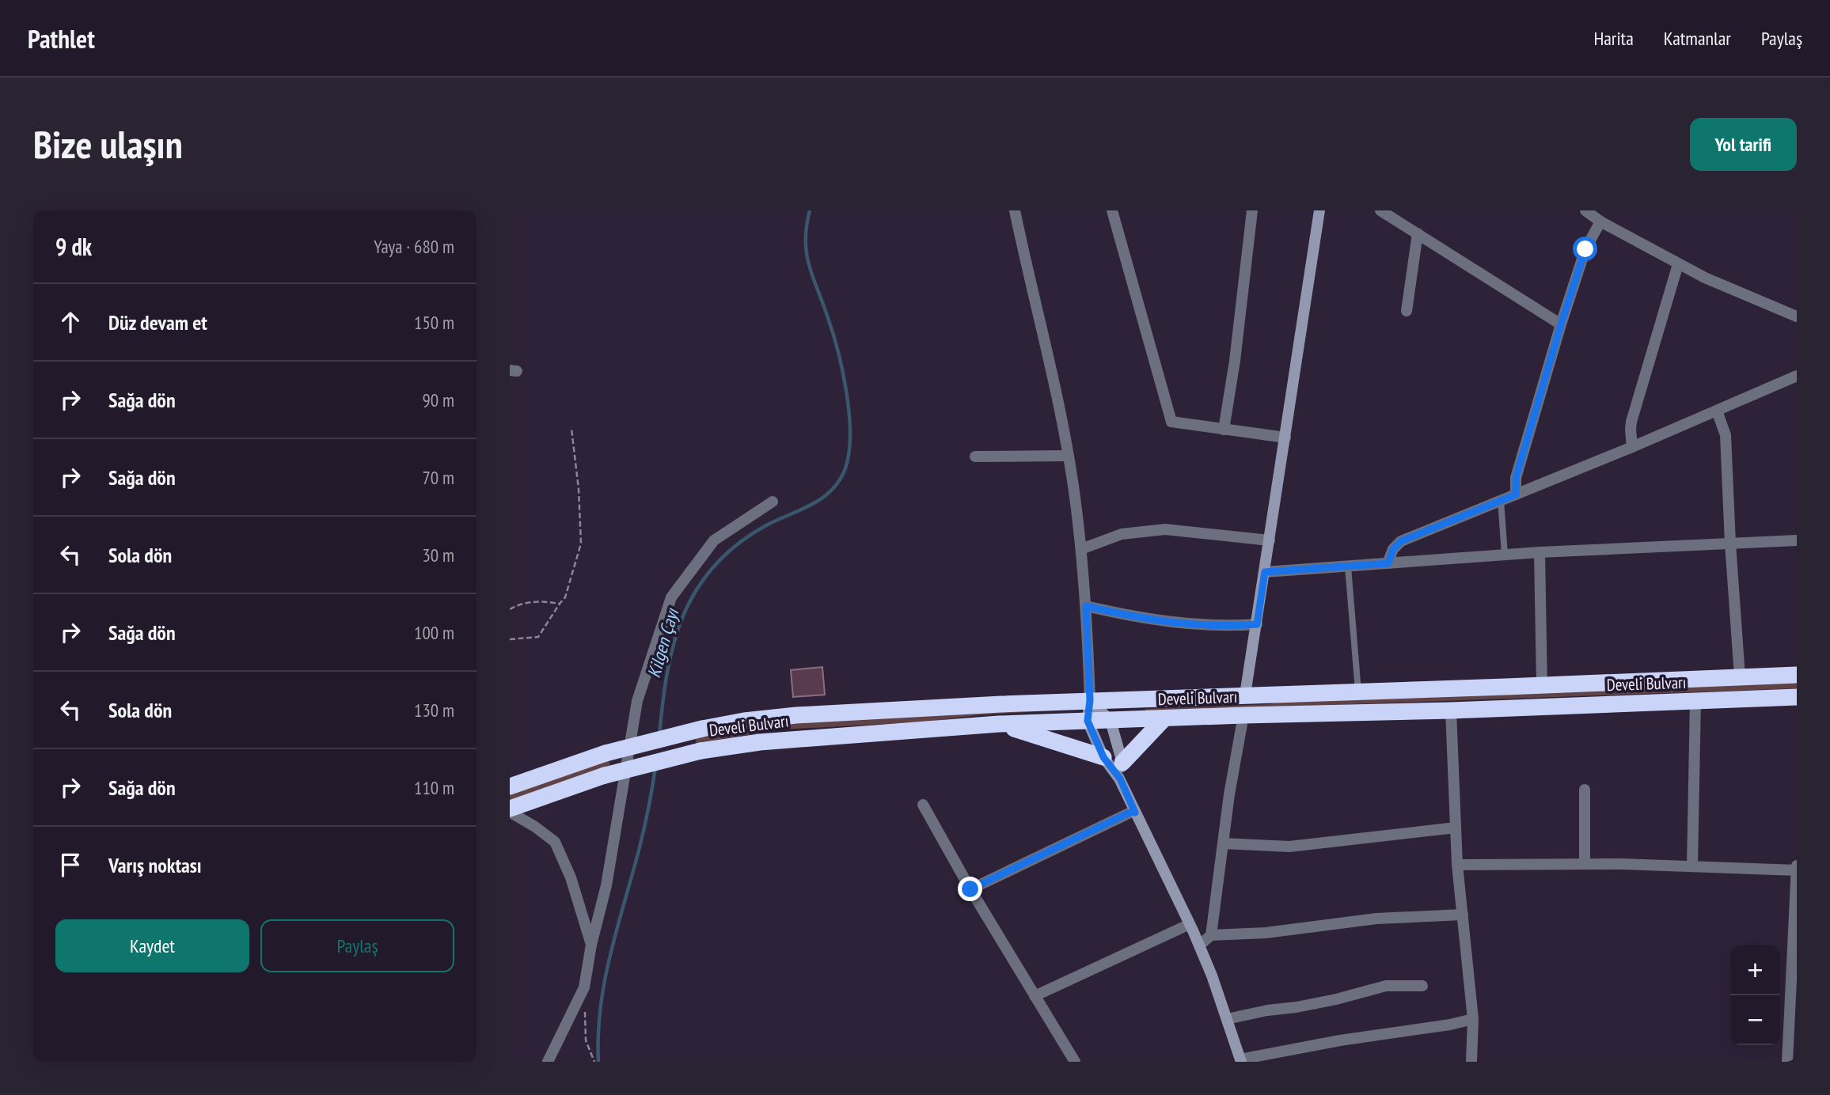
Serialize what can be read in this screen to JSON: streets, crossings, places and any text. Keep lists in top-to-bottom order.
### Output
{
  "streets": {
    "highway": ["Develi Bulvarı"]
  },
  "water": ["Kilgen Çayı"],
  "page": {
    "header": "Pathlet",
    "nav": ["Harita", "Katmanlar", "Paylaş"],
    "buttons": [
      "Yol tarifi",
      ["Kaydet", "Paylaş"]
    ],
    "title": "Bize ulaşın",
    "heading": ["9 dk", "Yaya · 680 m"],
    "list": [
      ["Düz devam et", "150 m"],
      ["Sağa dön", "90 m"],
      ["Sağa dön", "70 m"],
      ["Sola dön", "30 m"],
      ["Sağa dön", "100 m"],
      ["Sola dön", "130 m"],
      ["Sağa dön", "110 m"],
      "Varış noktası"
    ],
    "map_buttons": ["+", "−"]
  }
}
